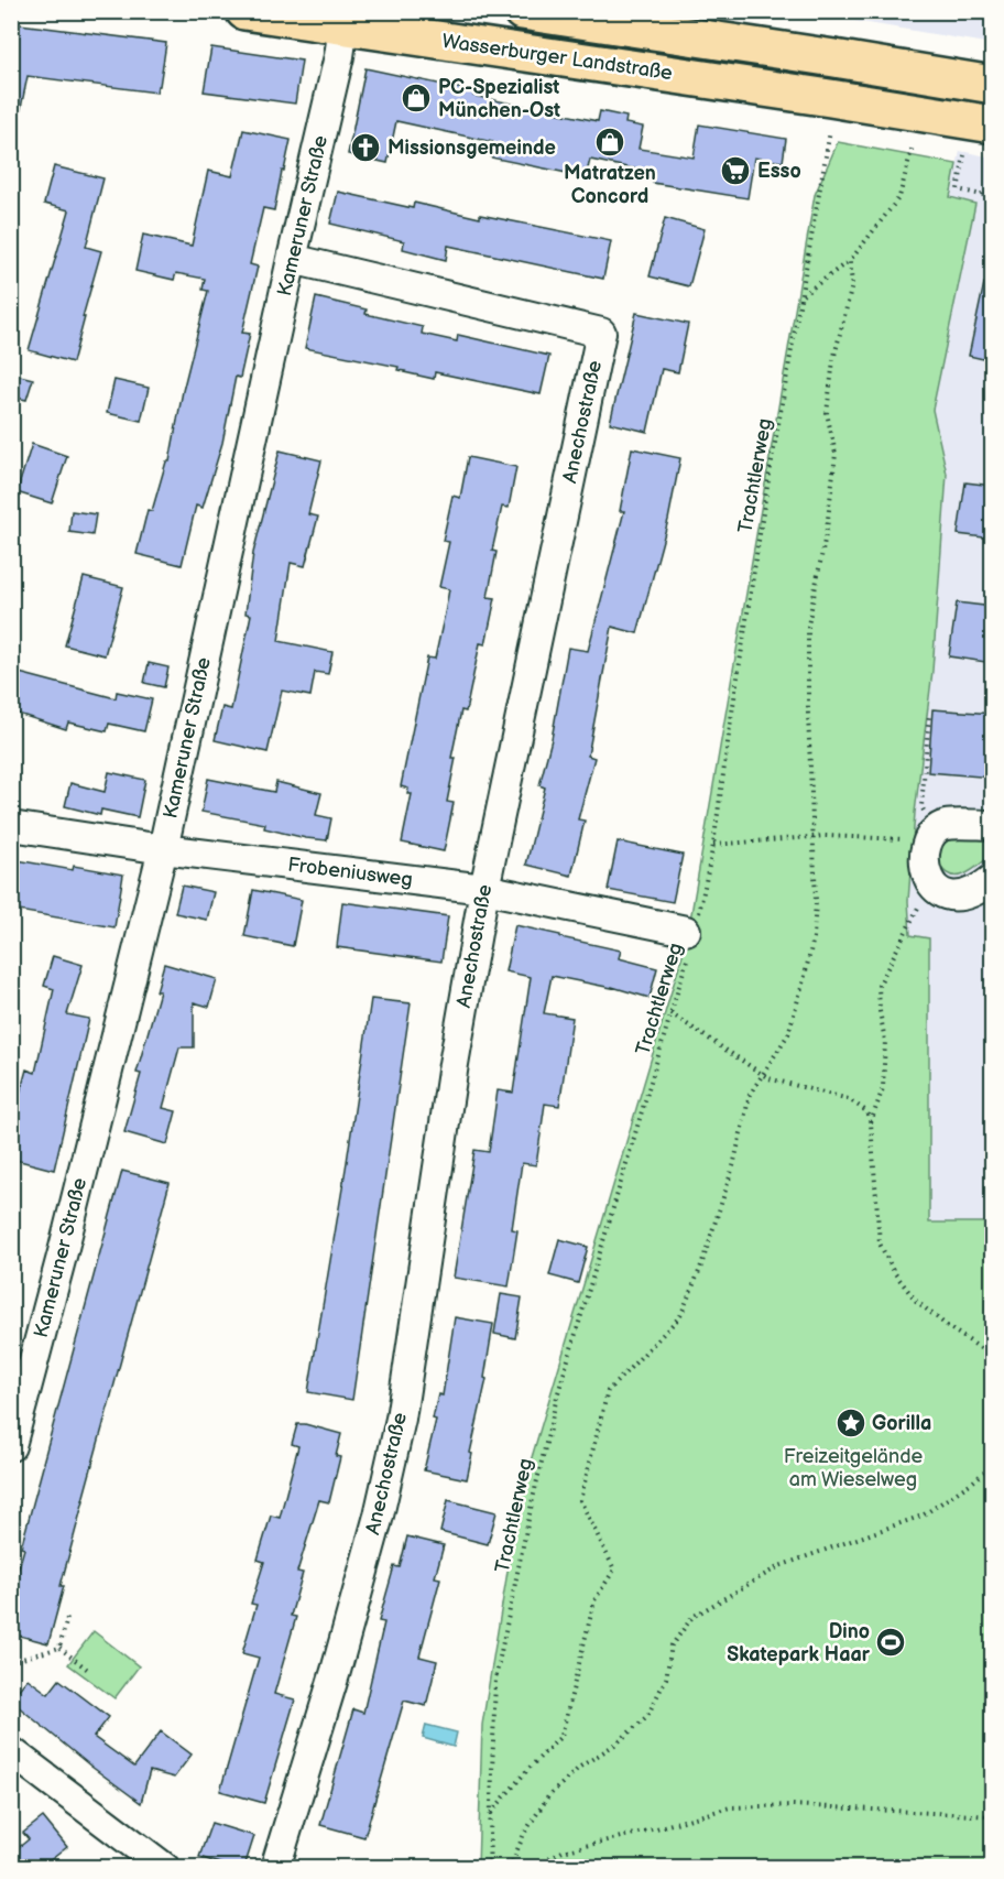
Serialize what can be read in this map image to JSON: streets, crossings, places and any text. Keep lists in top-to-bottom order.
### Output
{
  "streets": {
    "main road": ["Wasserburger Landstraße"],
    "street": ["Kameruner Straße", "Anechostraße", "Frobeniusweg"],
    "path": ["Trachtlerweg"]
  },
  "crossings": [
    ["Wasserburger Landstraße", "Kameruner Straße"],
    ["Wasserburger Landstraße", "Trachtlerweg"],
    ["Kameruner Straße", "Anechostraße"],
    ["Kameruner Straße", "Frobeniusweg"],
    ["Anechostraße", "Frobeniusweg"],
    ["Trachtlerweg", "Frobeniusweg"]
  ],
  "parks": ["Freizeitgelände am Wieselweg"],
  "places": {
    "shop": ["PC-Spezialist München-Ost", "Matratzen Concord"],
    "church": ["Missionsgemeinde"],
    "supermarket": ["Esso"],
    "place": ["Gorilla"],
    "sports": ["Dino Skatepark Haar"]
  }
}
